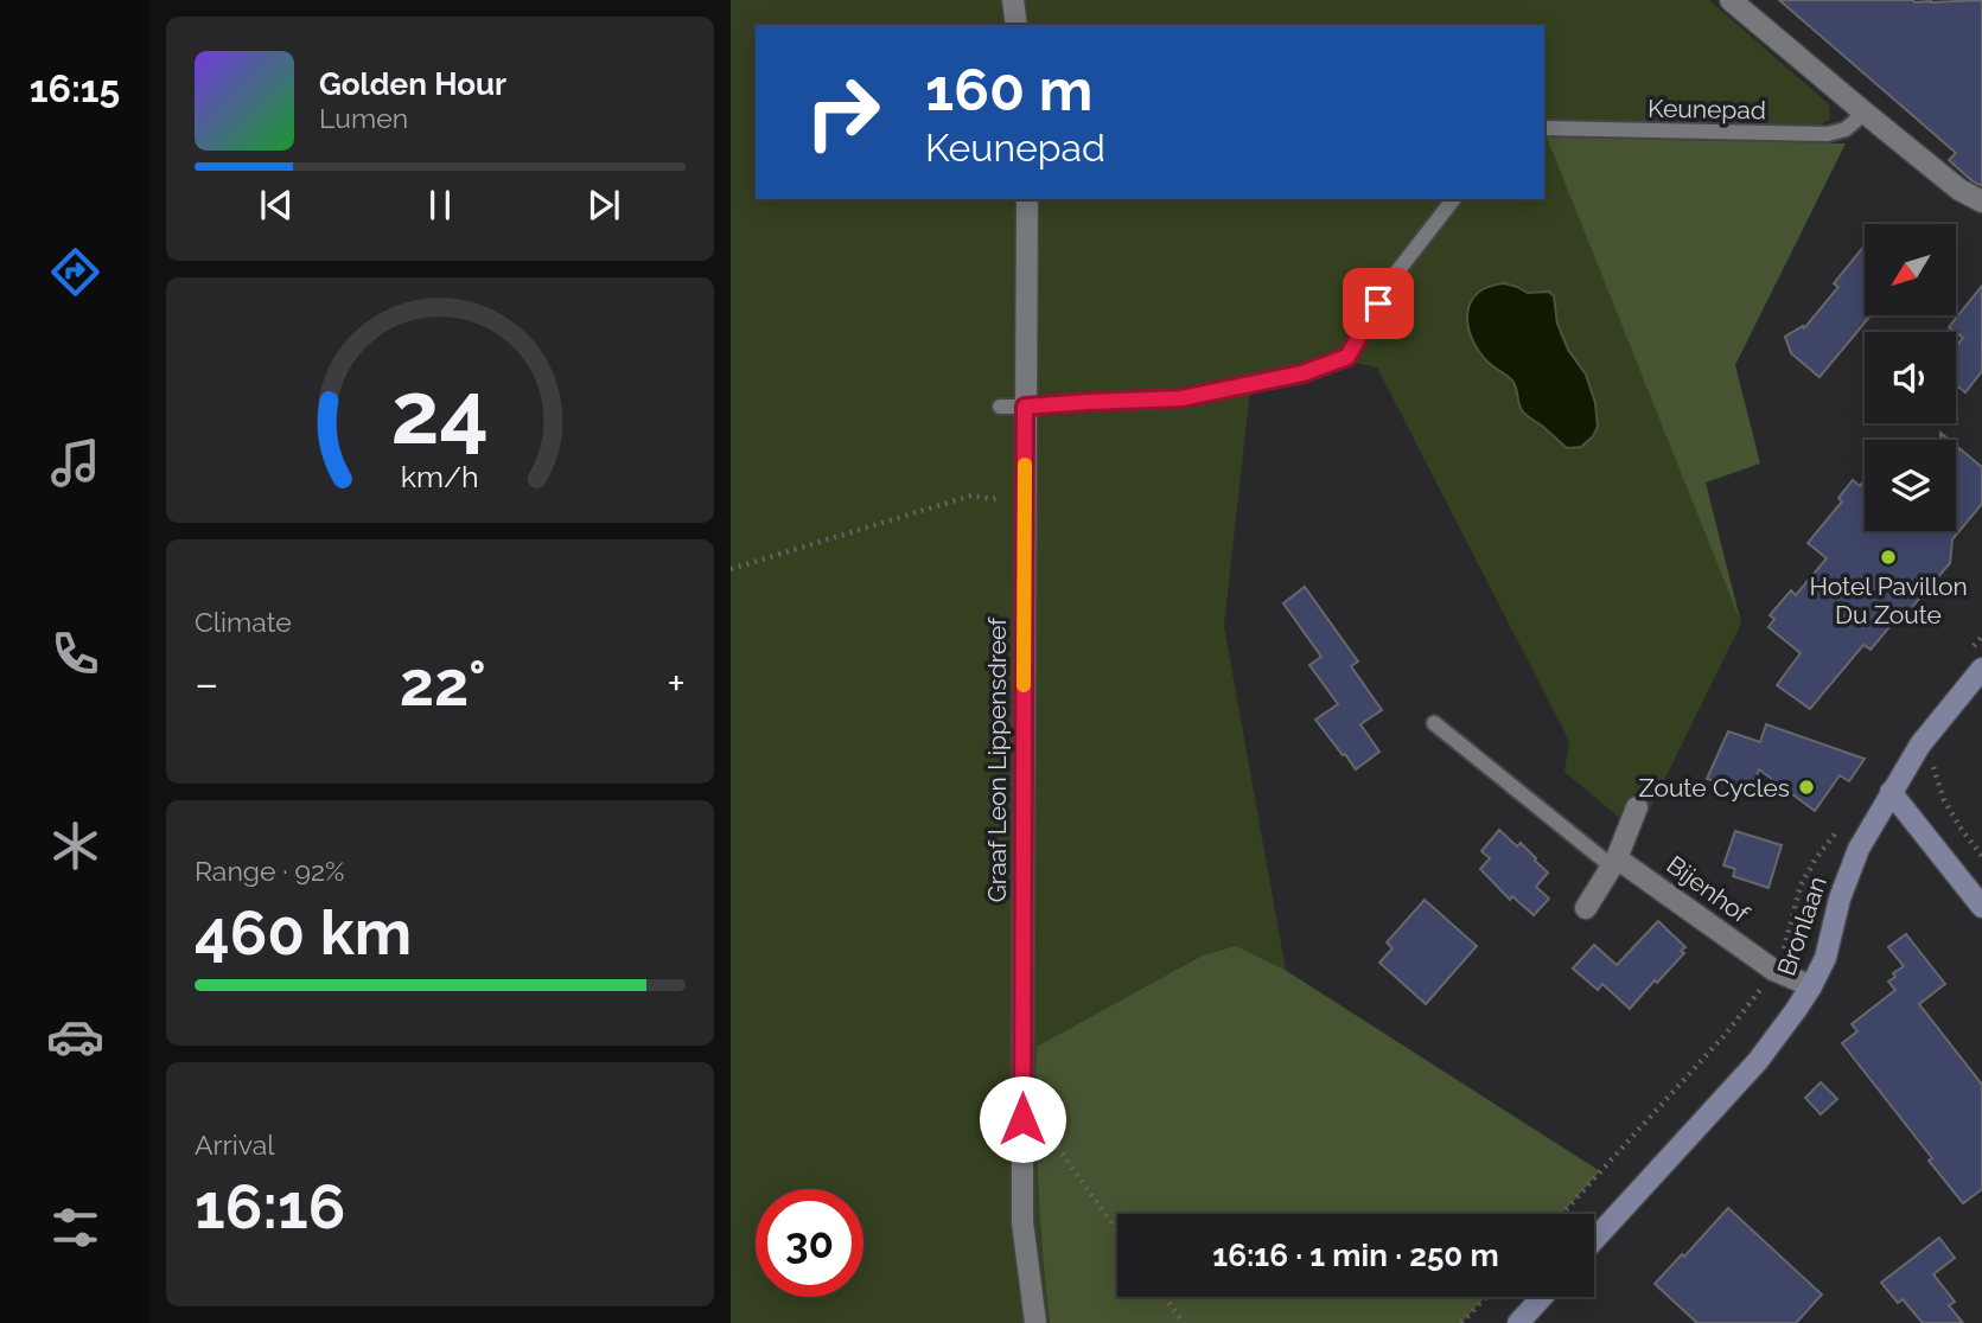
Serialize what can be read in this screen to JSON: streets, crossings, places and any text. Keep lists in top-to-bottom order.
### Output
{
  "streets": {
    "street": ["Graaf Leon Lippensdreef", "Bijenhof", "Bronlaan"],
    "lane": ["Keunepad"]
  },
  "crossings": [
    ["Bijenhof", "Bronlaan"]
  ],
  "places": ["Hotel Pavillon Du Zoute", "Zoute Cycles"],
  "north": "bottom left",
  "page": {
    "tabs": "16:15",
    "turn": ["160 m", "Keunepad"],
    "song": ["Golden Hour", "Lumen"],
    "tile": [
      "Climate",
      ["Range · 92%", "460 km"],
      ["Arrival", "16:16"]
    ],
    "heat": ["−", "22°", "+"],
    "limit": "30",
    "trip": "16:16 · 1 min · 250 m",
    "gauge": ["24", "km/h"]
  }
}
